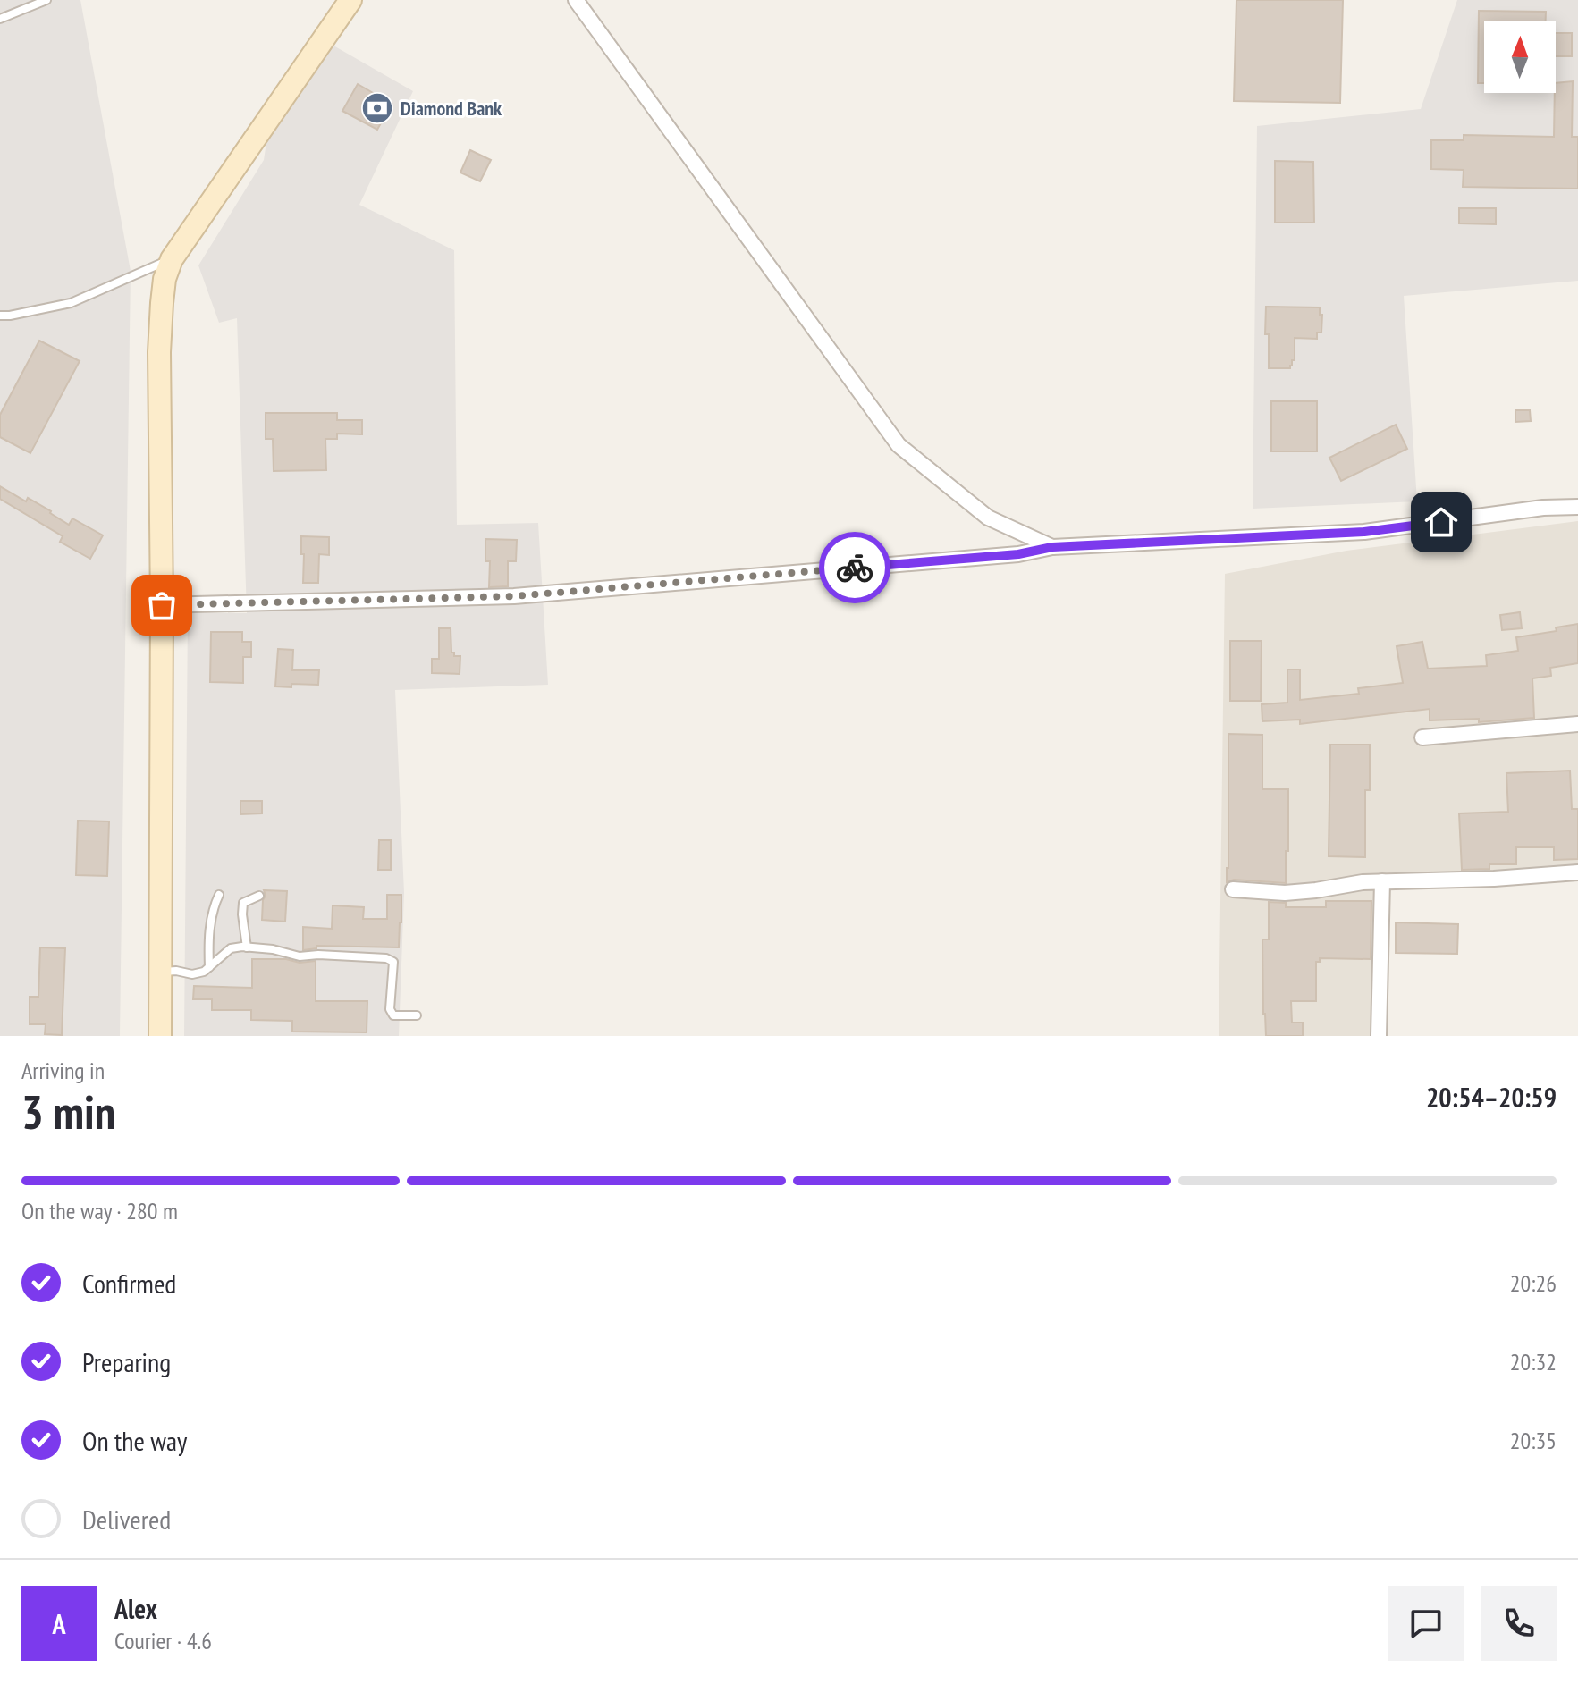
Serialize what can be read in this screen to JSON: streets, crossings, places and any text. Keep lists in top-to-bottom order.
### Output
{
  "places": {
    "bank": ["Diamond Bank"]
  },
  "north": "top",
  "page": {
    "heading": ["3 min", "Arriving in", "20:54–20:59"],
    "panel": ["Alex", "Courier · 4.6"],
    "bar": "On the way · 280 m",
    "list": [
      ["Confirmed", "20:26"],
      ["Preparing", "20:32"],
      ["On the way", "20:35"],
      "Delivered"
    ],
    "round": "A"
  }
}
